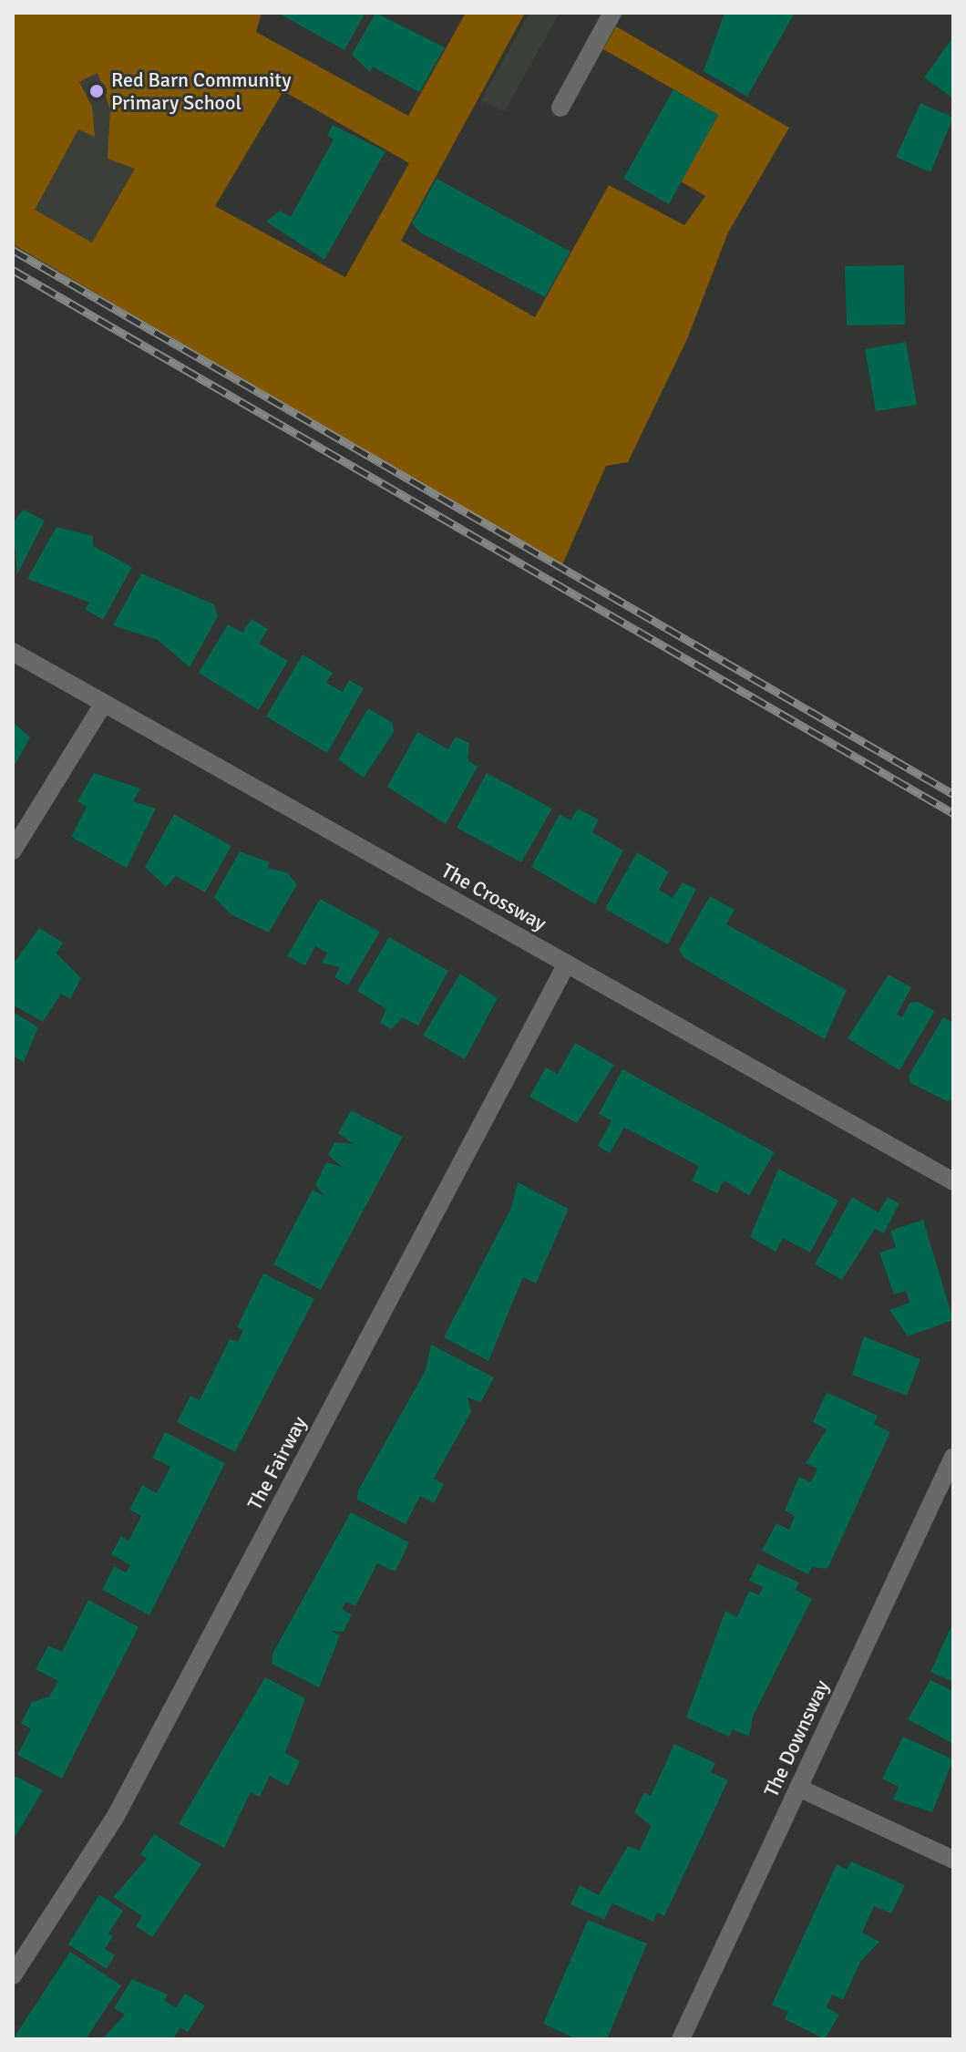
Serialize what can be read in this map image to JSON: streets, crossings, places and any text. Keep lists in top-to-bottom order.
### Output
{
  "streets": {
    "street": ["The Crossway", "The Fairway", "The Downsway"]
  },
  "crossings": [
    ["The Crossway", "The Fairway"]
  ],
  "places": ["Red Barn Community Primary School"]
}
